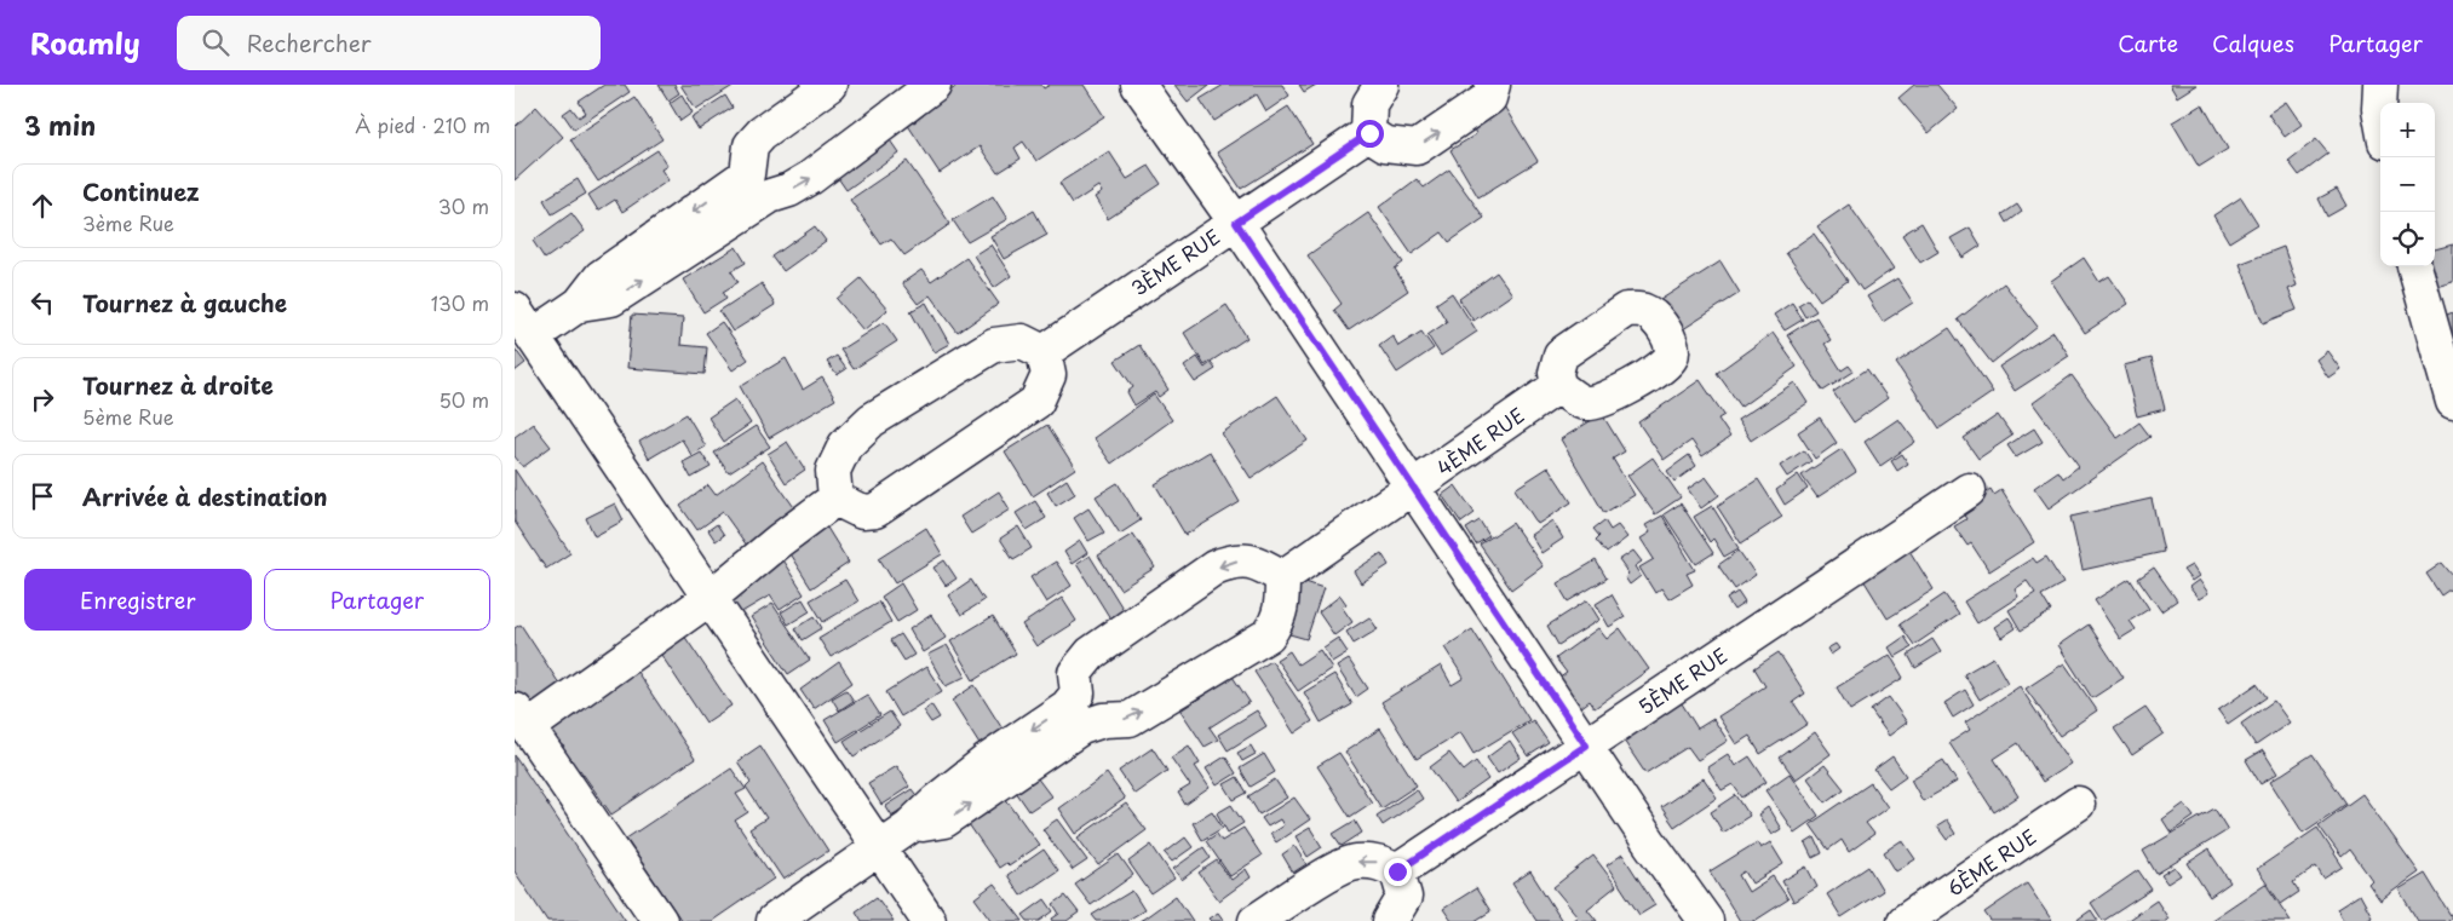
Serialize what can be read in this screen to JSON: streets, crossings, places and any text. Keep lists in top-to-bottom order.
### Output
{
  "streets": {
    "street": [
      "3ÈME RUE",
      "4ÈME RUE",
      "5ÈME RUE",
      "6ÈME RUE"
    ]
  },
  "page": {
    "header": "Roamly",
    "search": "Rechercher",
    "nav": ["Carte", "Calques", "Partager"],
    "heading": ["3 min", "À pied · 210 m"],
    "map_buttons": ["+", "−"],
    "list": [
      ["Continuez", "3ème Rue", "30 m"],
      ["Tournez à gauche", "130 m"],
      ["Tournez à droite", "5ème Rue", "50 m"],
      "Arrivée à destination"
    ],
    "buttons": ["Enregistrer", "Partager"]
  }
}
